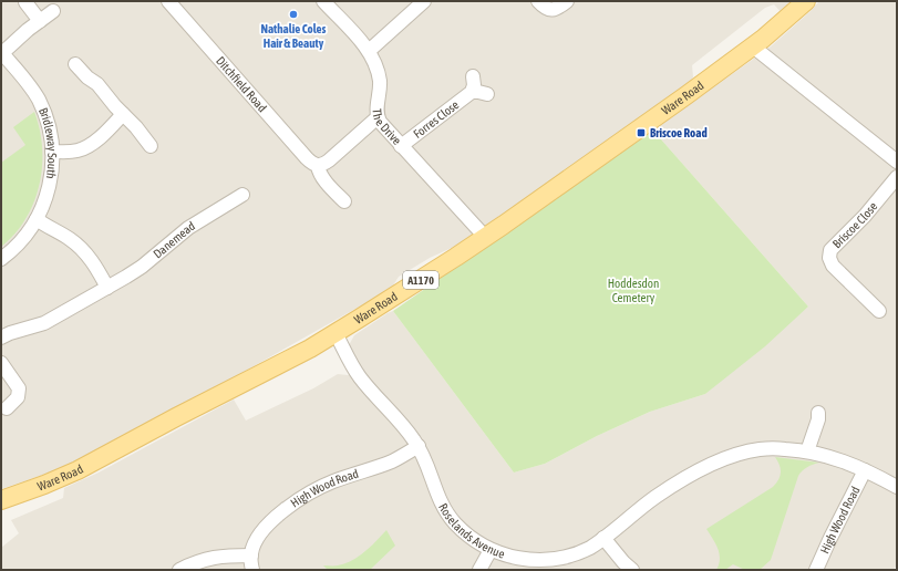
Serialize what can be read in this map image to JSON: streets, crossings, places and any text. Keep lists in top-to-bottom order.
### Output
{
  "streets": {
    "main road": ["Ware Road", "A1170"],
    "street": [
      "Ditchfield Road",
      "Forres Close",
      "The Drive",
      "Bridleway South",
      "Briscoe Close",
      "Danemead",
      "High Wood Road",
      "Roselands Avenue"
    ]
  },
  "crossings": [
    ["Ware Road", "The Drive"],
    ["Ware Road", "Roselands Avenue"],
    ["Forres Close", "The Drive"],
    ["High Wood Road", "Roselands Avenue"]
  ],
  "parks": ["Hoddesdon Cemetery"],
  "places": {
    "other": ["Nathalie Coles Hair & Beauty"],
    "transit": ["Briscoe Road"]
  }
}
